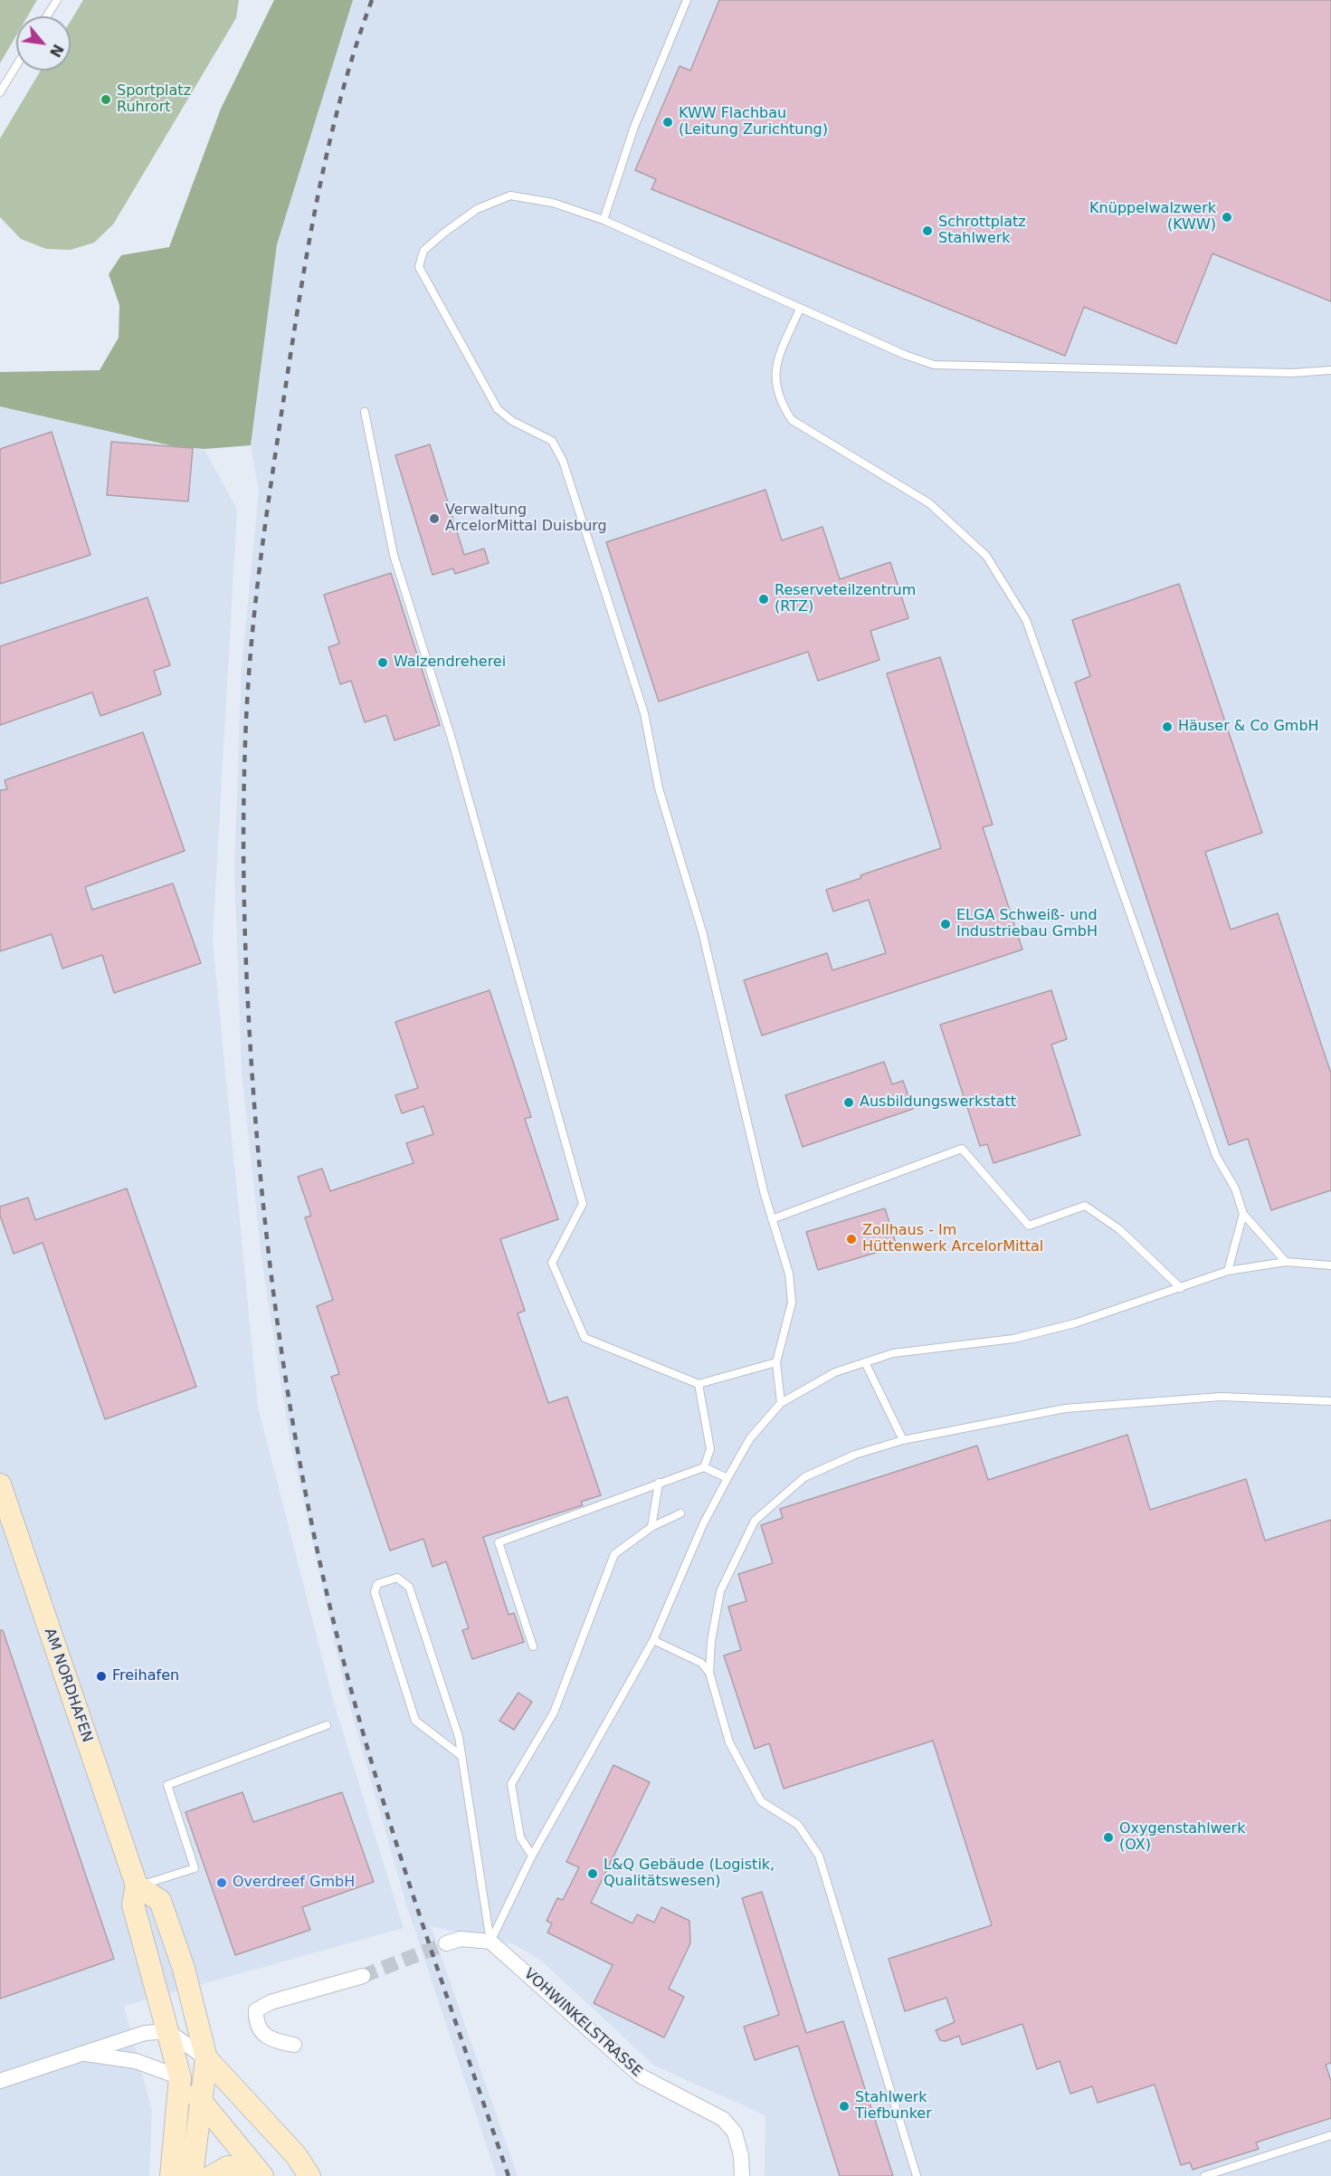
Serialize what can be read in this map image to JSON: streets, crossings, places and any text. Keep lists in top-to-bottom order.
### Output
{
  "streets": {
    "main road": ["AM NORDHAFEN"],
    "street": ["VOHWINKELSTRASSE"]
  },
  "places": [
    "Sportplatz Ruhrort",
    "KWW Flachbau (Leitung Zurichtung)",
    "Knüppelwalzwerk (KWW)",
    "Schrottplatz Stahlwerk",
    "Verwaltung ArcelorMittal Duisburg",
    "Reserveteilzentrum (RTZ)",
    "Walzendreherei",
    "Häuser & Co GmbH",
    "ELGA Schweiß- und Industriebau GmbH",
    "Ausbildungswerkstatt",
    "Zollhaus - Im Hüttenwerk ArcelorMittal",
    "Freihafen",
    "Oxygenstahlwerk (OX)",
    "L&Q Gebäude (Logistik, Qualitätswesen)",
    "Overdreef GmbH",
    "Stahlwerk Tiefbunker"
  ],
  "north": "bottom right"
}
